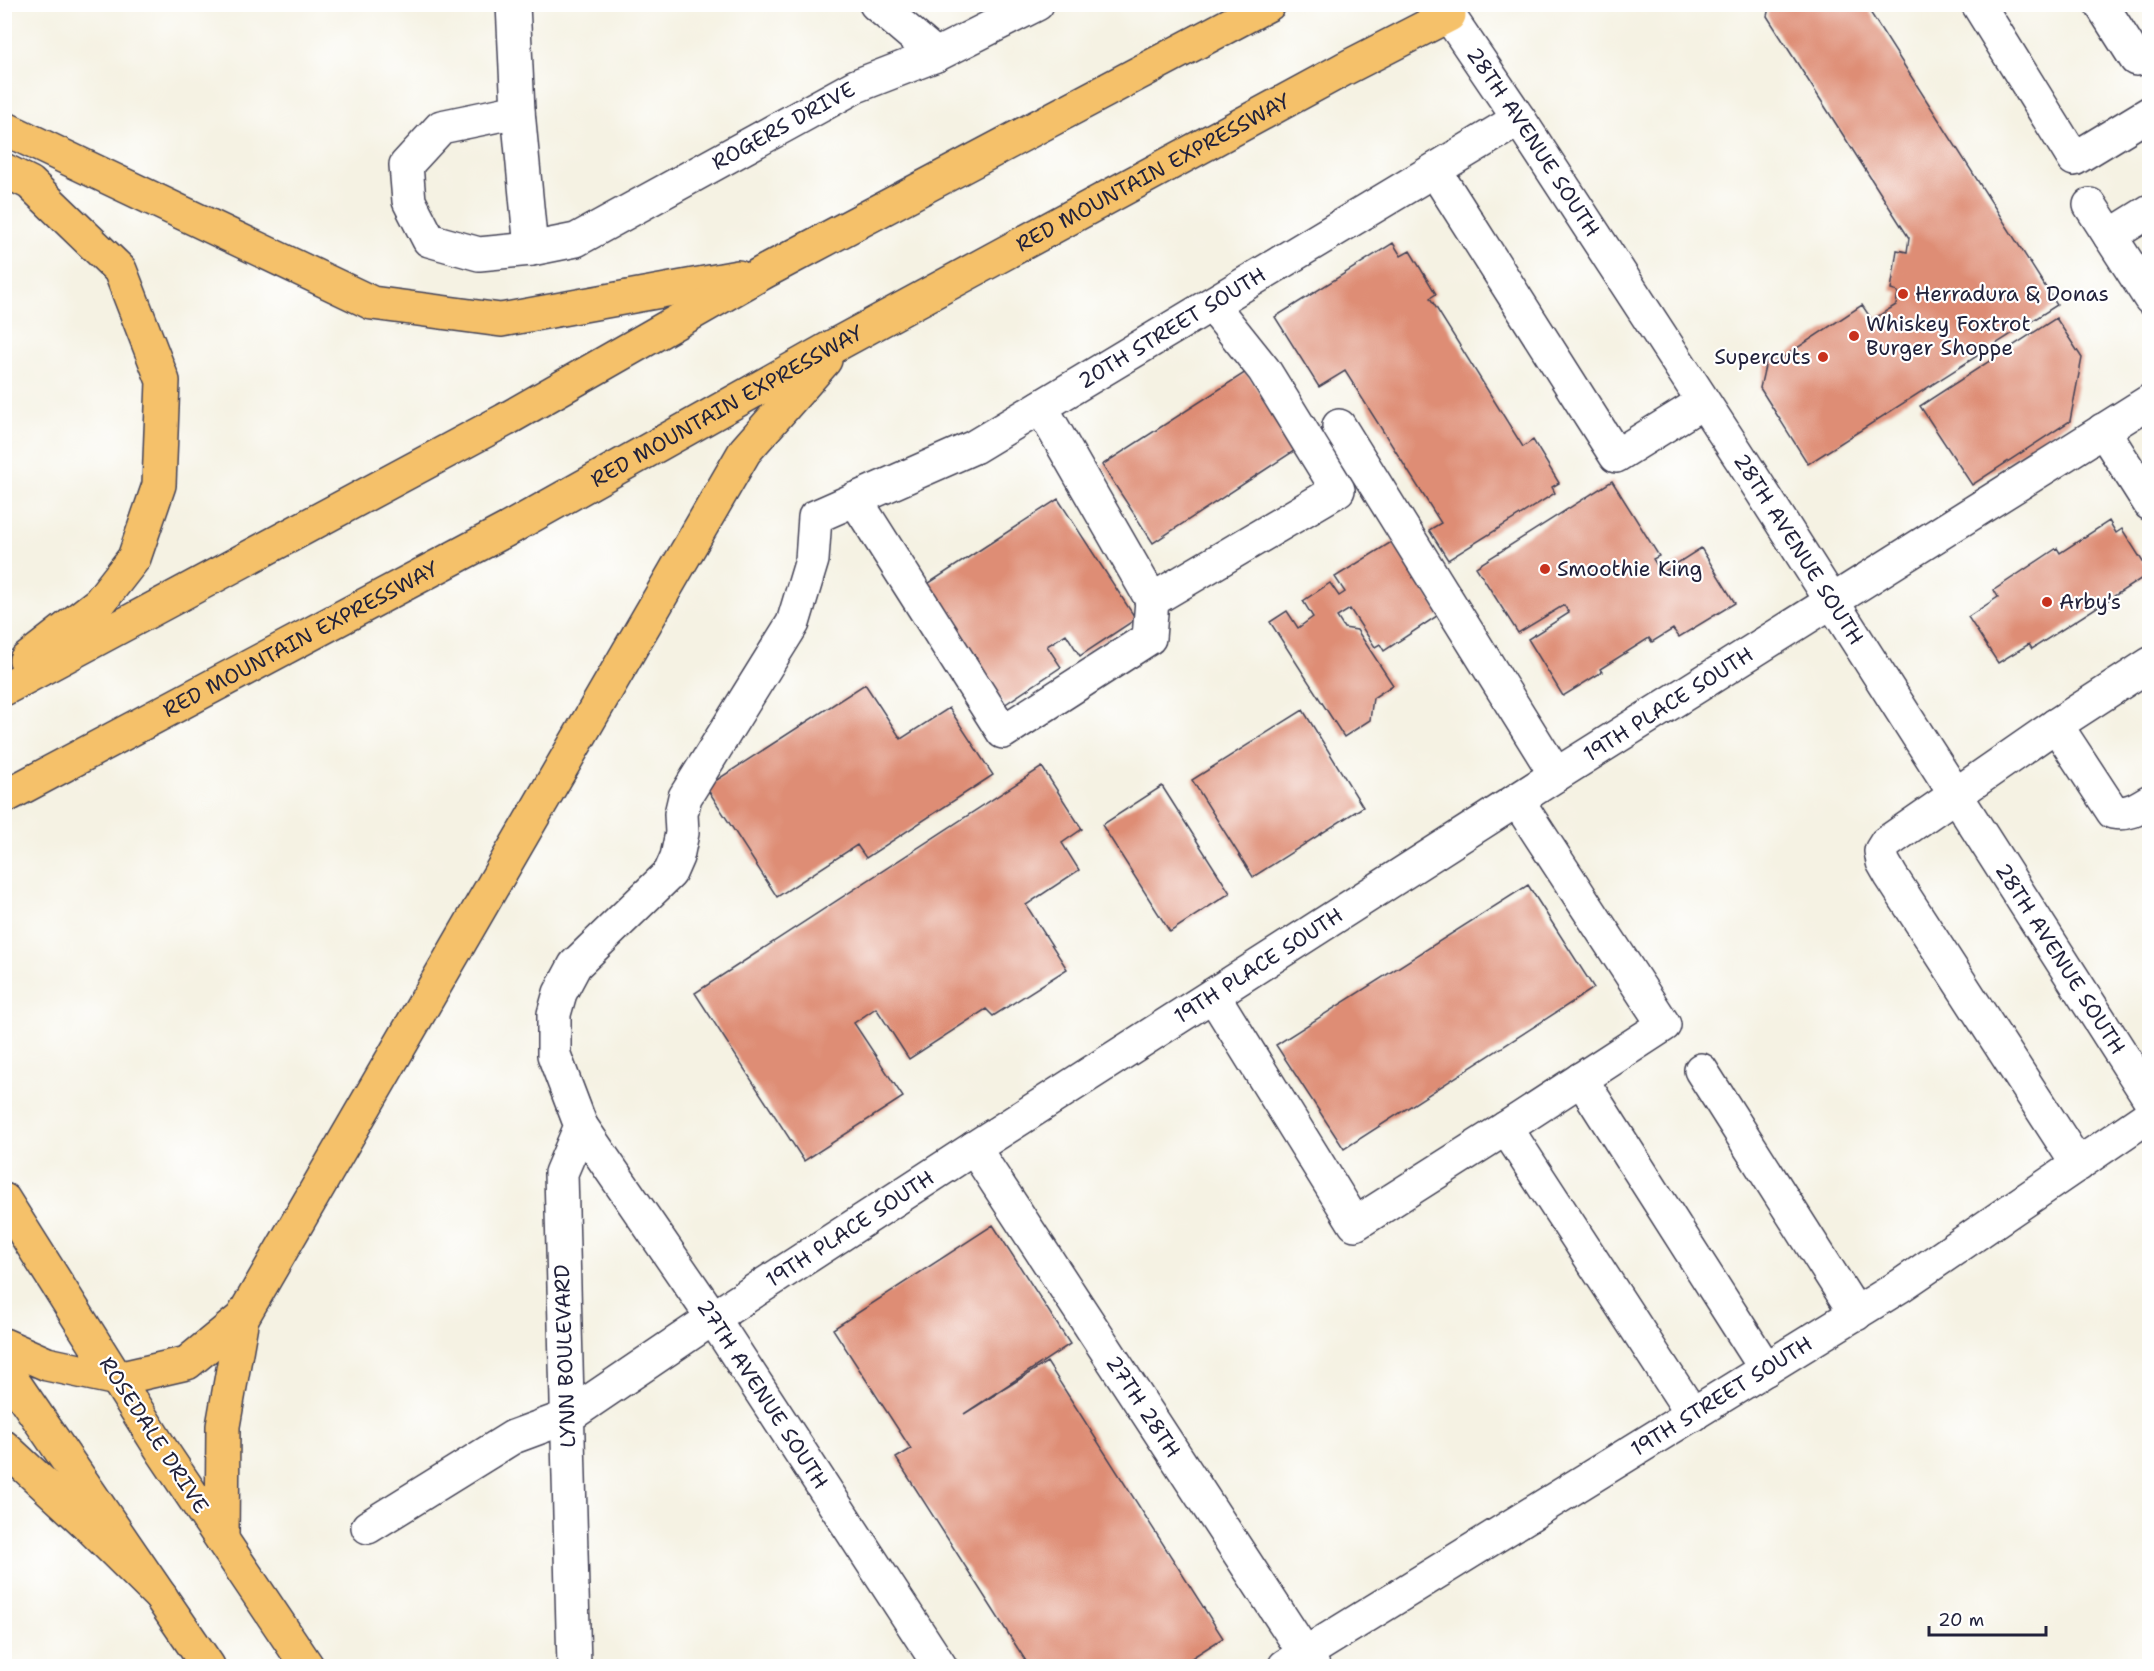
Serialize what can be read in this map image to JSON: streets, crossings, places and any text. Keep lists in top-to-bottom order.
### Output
{
  "streets": {
    "main road": ["RED MOUNTAIN EXPRESSWAY", "ROSEDALE DRIVE"],
    "street": [
      "ROGERS DRIVE",
      "28TH AVENUE SOUTH",
      "20TH STREET SOUTH",
      "19TH PLACE SOUTH",
      "LYNN BOULEVARD",
      "27TH AVENUE SOUTH",
      "19TH STREET SOUTH",
      "27TH 28TH"
    ]
  },
  "crossings": [
    ["28TH AVENUE SOUTH", "RED MOUNTAIN EXPRESSWAY"],
    ["28TH AVENUE SOUTH", "20TH STREET SOUTH"],
    ["28TH AVENUE SOUTH", "19TH PLACE SOUTH"],
    ["20TH STREET SOUTH", "LYNN BOULEVARD"],
    ["20TH STREET SOUTH", "27TH AVENUE SOUTH"],
    ["19TH PLACE SOUTH", "LYNN BOULEVARD"],
    ["19TH PLACE SOUTH", "27TH AVENUE SOUTH"],
    ["19TH PLACE SOUTH", "27TH 28TH"],
    ["LYNN BOULEVARD", "27TH AVENUE SOUTH"],
    ["19TH STREET SOUTH", "27TH 28TH"]
  ],
  "places": [
    "Herradura & Donas",
    "Whiskey Foxtrot Burger Shoppe",
    "Supercuts",
    "Smoothie King",
    "Arby's"
  ],
  "scale_bar": "20 m"
}
